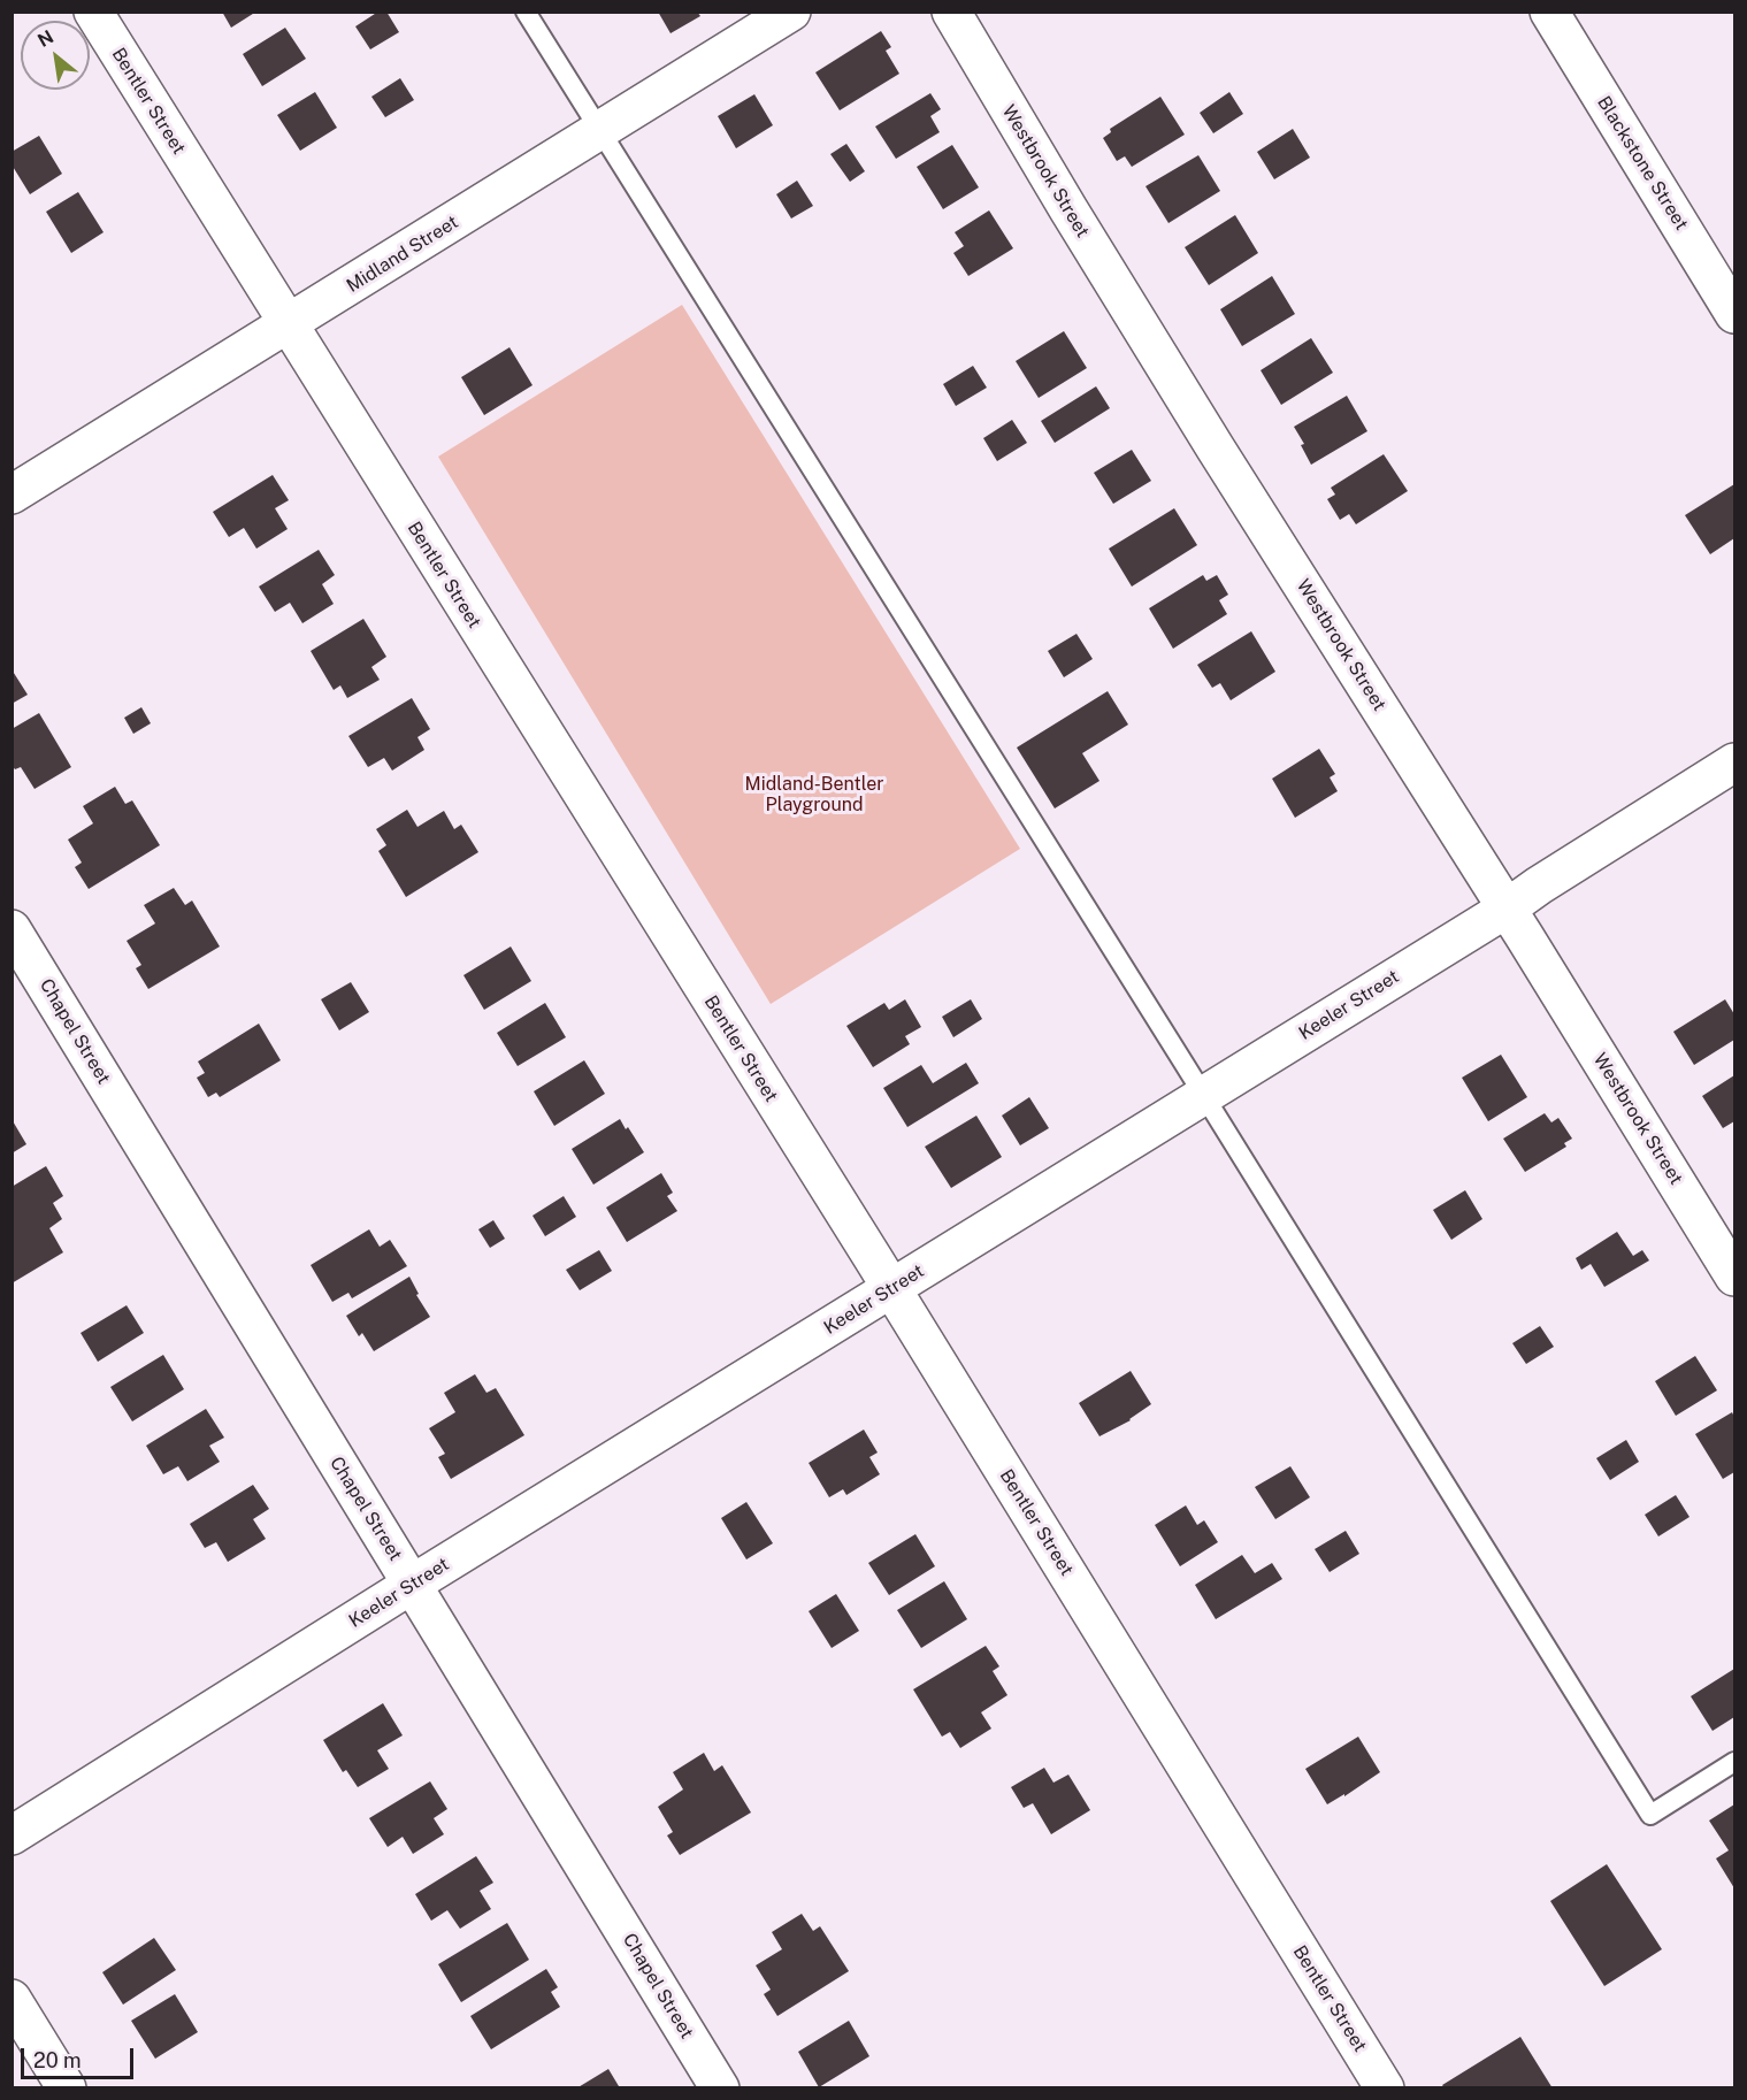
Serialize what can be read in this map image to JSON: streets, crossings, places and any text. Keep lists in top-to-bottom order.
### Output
{
  "streets": {
    "street": [
      "Bentler Street",
      "Blackstone Street",
      "Westbrook Street",
      "Midland Street",
      "Keeler Street",
      "Chapel Street"
    ]
  },
  "crossings": [
    ["Bentler Street", "Midland Street"],
    ["Bentler Street", "Keeler Street"],
    ["Westbrook Street", "Keeler Street"],
    ["Keeler Street", "Chapel Street"]
  ],
  "parks": ["Midland-Bentler Playground"],
  "scale_bar": "20 m",
  "north": "top left"
}
